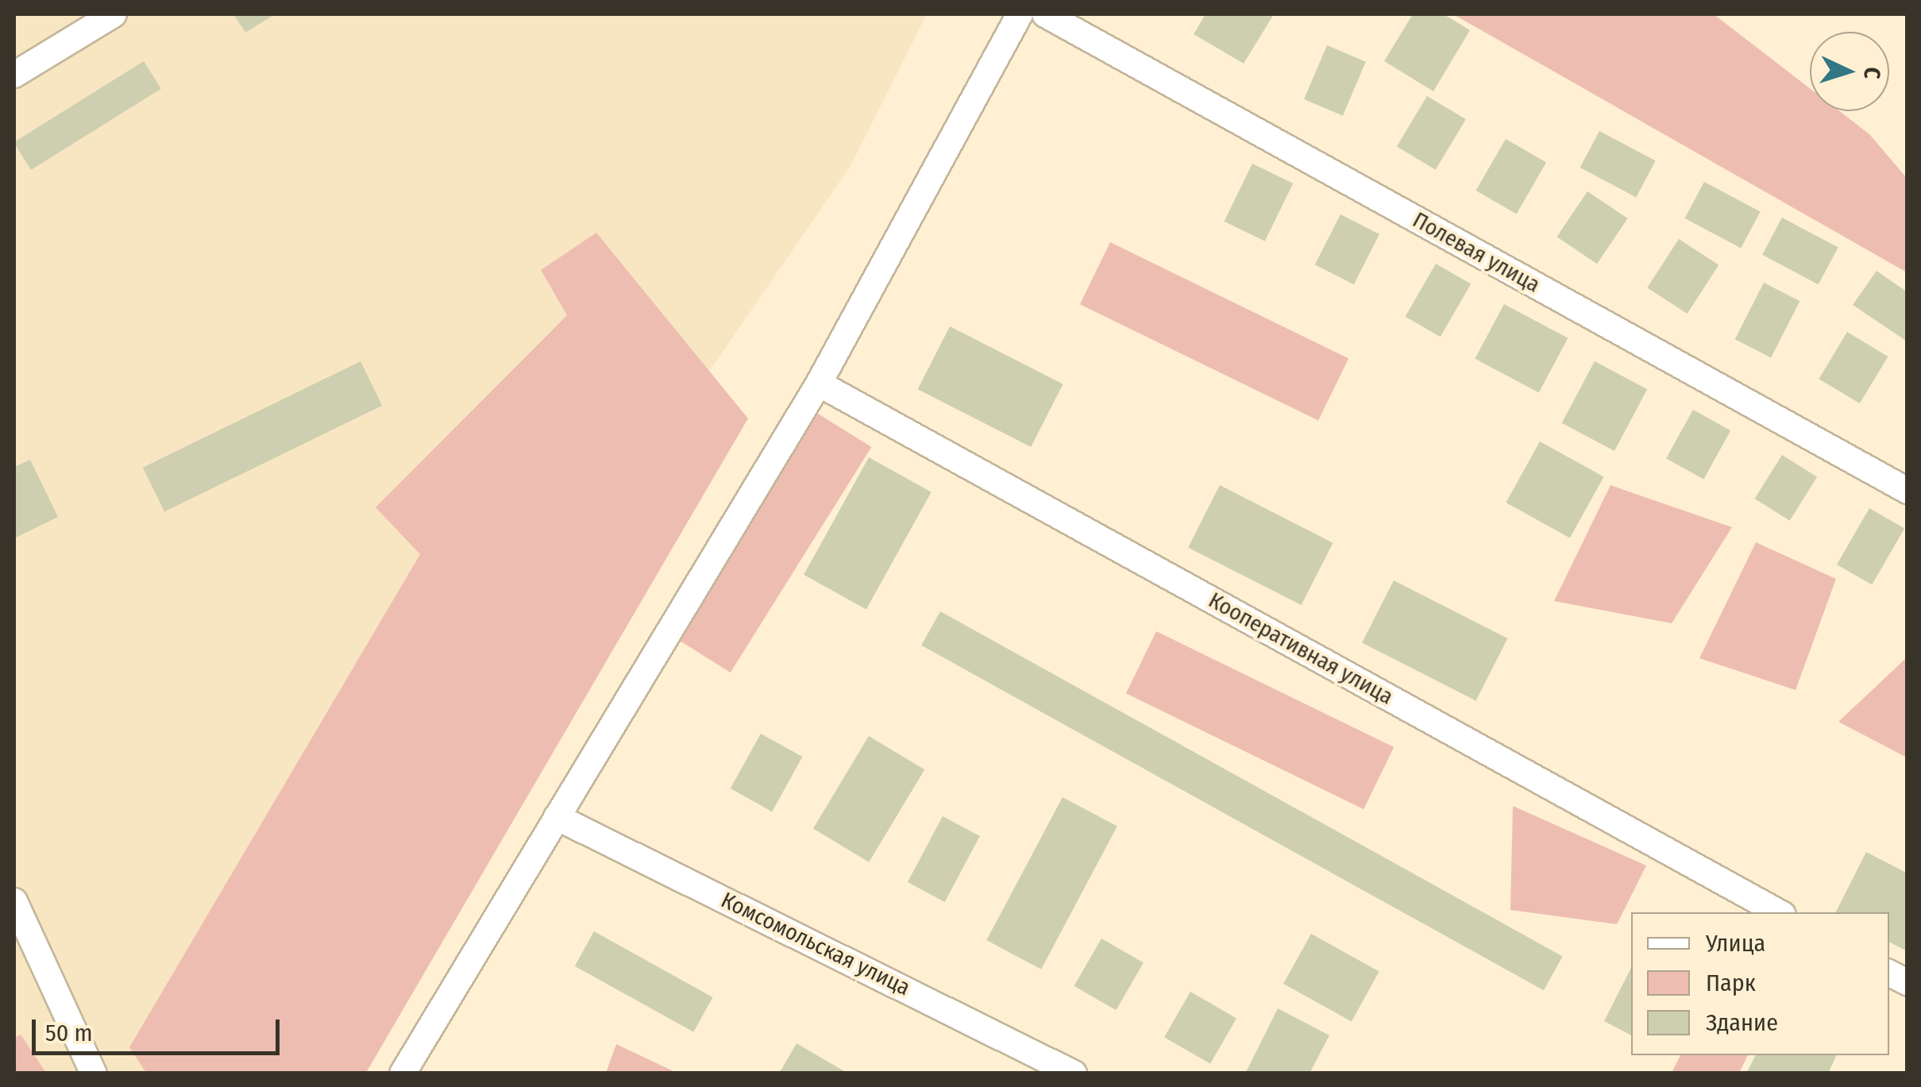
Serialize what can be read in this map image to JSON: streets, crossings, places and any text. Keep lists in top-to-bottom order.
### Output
{
  "streets": {
    "street": ["Полевая улица", "Кооперативная улица", "Комсомольская улица"]
  },
  "legend": ["Улица", "Парк", "Здание"],
  "scale_bar": "50 m",
  "north": "right"
}
